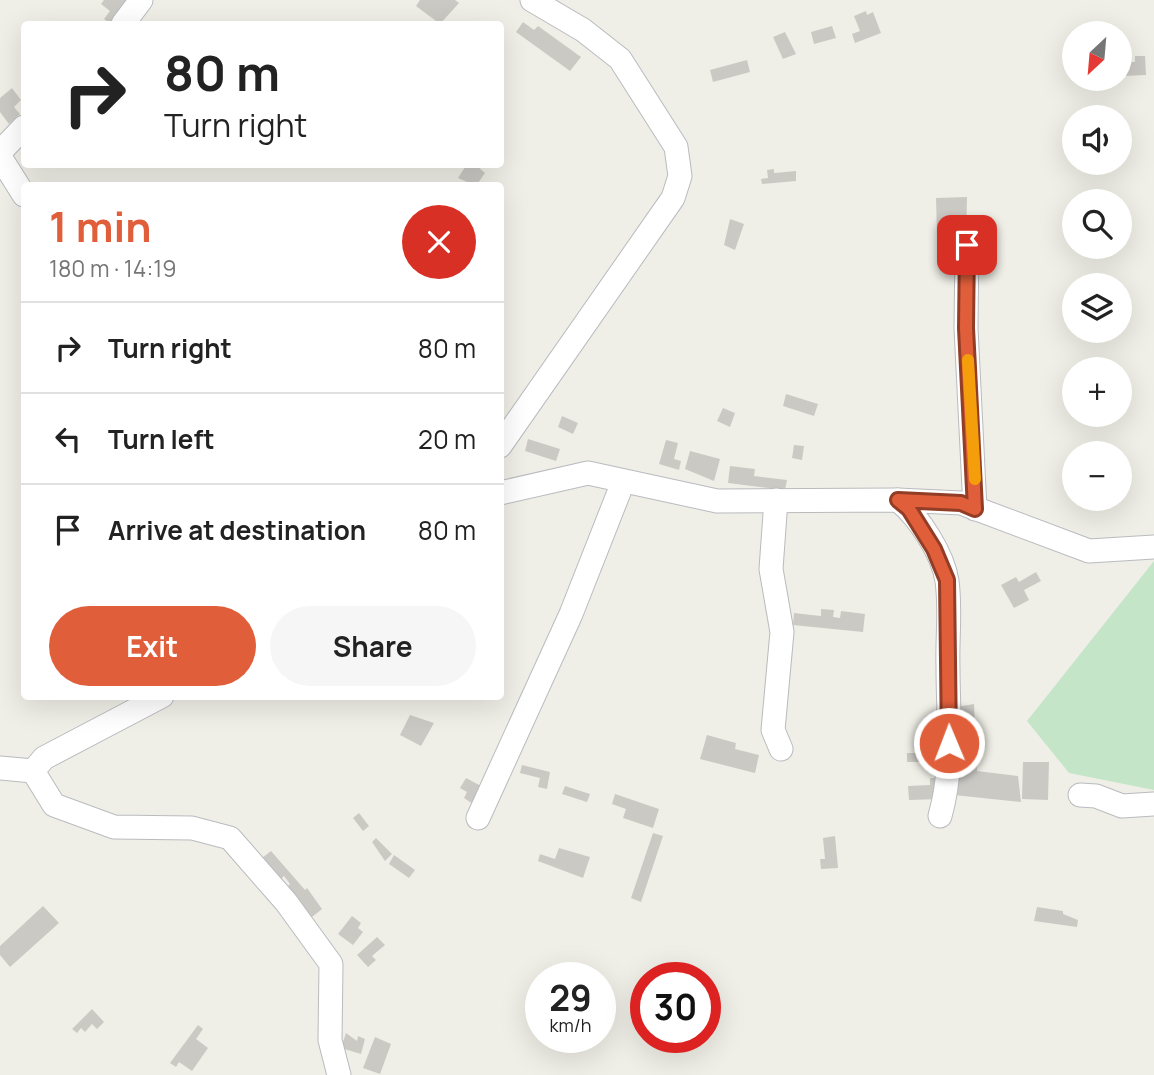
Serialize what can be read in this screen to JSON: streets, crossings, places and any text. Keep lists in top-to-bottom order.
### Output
{
  "north": "bottom left",
  "page": {
    "map_buttons": ["+", "−"],
    "turn": ["80 m", "Turn right"],
    "heading": ["1 min", "180 m · 14:19"],
    "list": [
      {
        "name": "Turn right",
        "value": "80 m"
      },
      {
        "name": "Turn left",
        "value": "20 m"
      },
      {
        "name": "Arrive at destination",
        "value": "80 m"
      }
    ],
    "buttons": ["Exit", "Share"],
    "speed": "29 km/h",
    "limit": "30"
  }
}
